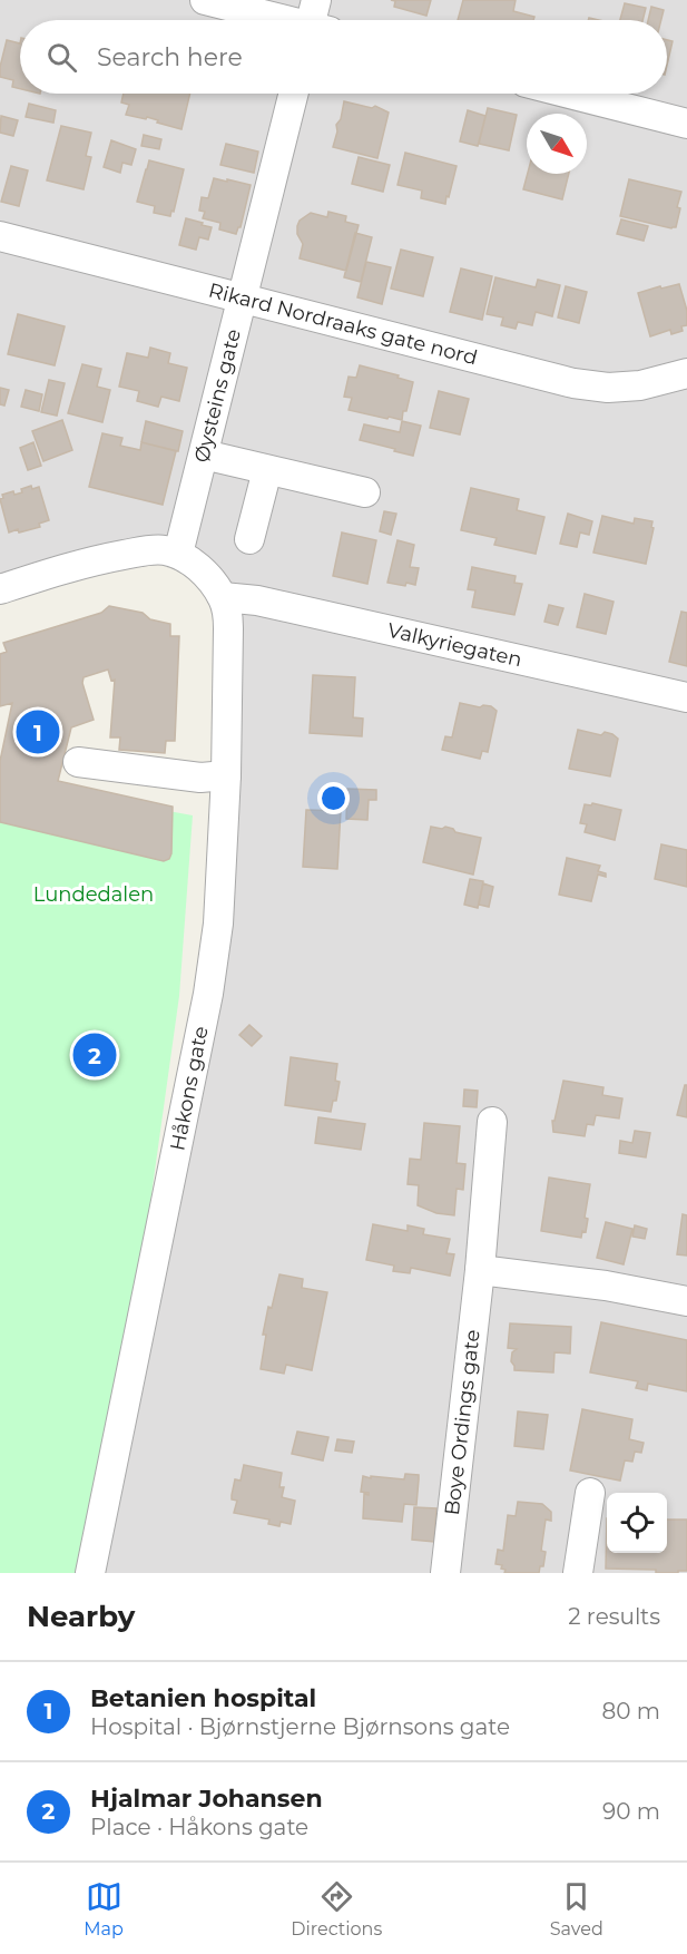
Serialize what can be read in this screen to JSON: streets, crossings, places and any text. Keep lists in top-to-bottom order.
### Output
{
  "streets": {
    "street": [
      "Rikard Nordraaks gate nord",
      "Øysteins gate",
      "Valkyriegaten",
      "Håkons gate",
      "Boye Ordings gate"
    ]
  },
  "crossings": [
    ["Rikard Nordraaks gate nord", "Øysteins gate"],
    ["Valkyriegaten", "Håkons gate"]
  ],
  "parks": ["Lundedalen"],
  "north": "bottom right",
  "page": {
    "search": "Search here",
    "pins": ["1", "2"],
    "heading": ["Nearby", "2 results"],
    "list": [
      {
        "mark": "1",
        "name": "Betanien hospital",
        "note": "Hospital · Bjørnstjerne Bjørnsons gate",
        "value": "80 m"
      },
      {
        "mark": "2",
        "name": "Hjalmar Johansen",
        "note": "Place · Håkons gate",
        "value": "90 m"
      }
    ],
    "nav": ["Map", "Directions", "Saved"]
  }
}
